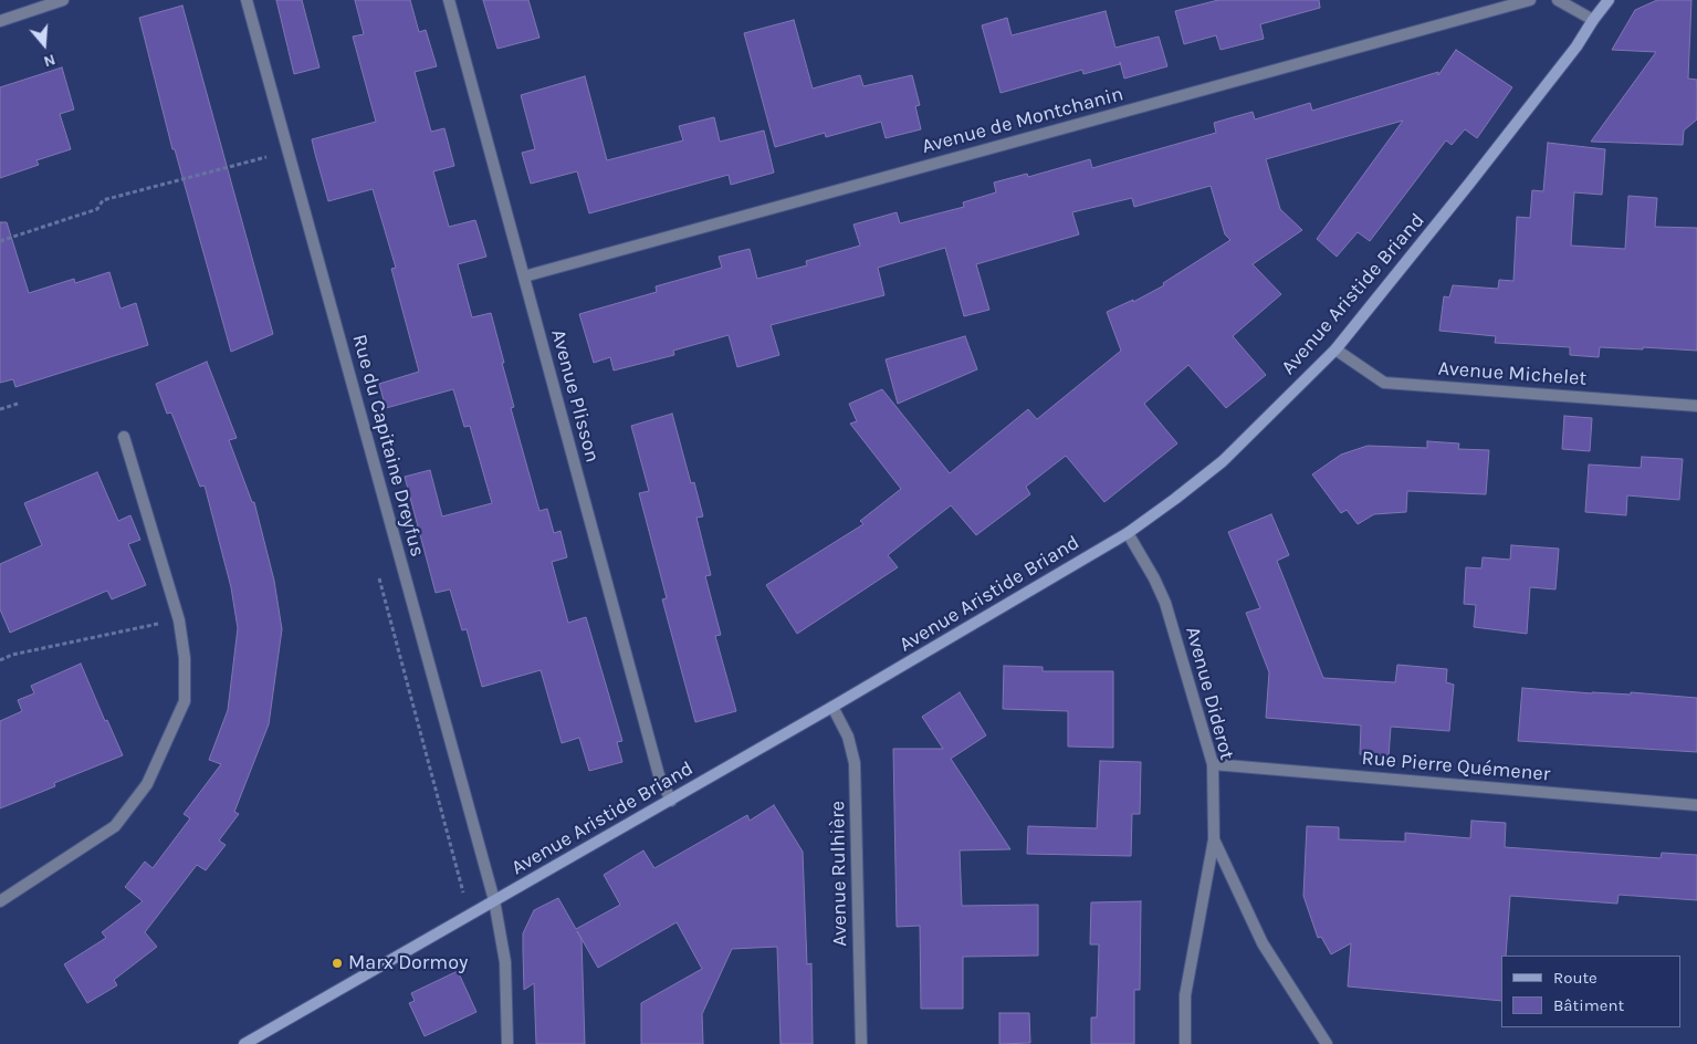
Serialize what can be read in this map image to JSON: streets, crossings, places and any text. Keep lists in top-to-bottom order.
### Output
{
  "streets": {
    "street": [
      "Avenue de Montchanin",
      "Avenue Aristide Briand",
      "Avenue Michelet",
      "Avenue Plisson",
      "Rue du Capitaine Dreyfus",
      "Avenue Diderot",
      "Rue Pierre Quémener",
      "Avenue Rulhière"
    ]
  },
  "crossings": [
    ["Avenue de Montchanin", "Avenue Plisson"],
    ["Avenue Aristide Briand", "Avenue Michelet"],
    ["Avenue Aristide Briand", "Avenue Plisson"],
    ["Avenue Aristide Briand", "Rue du Capitaine Dreyfus"],
    ["Avenue Aristide Briand", "Avenue Diderot"],
    ["Avenue Aristide Briand", "Avenue Rulhière"],
    ["Avenue Diderot", "Rue Pierre Quémener"]
  ],
  "places": ["Marx Dormoy"],
  "legend": ["Route", "Bâtiment"],
  "north": "bottom"
}
